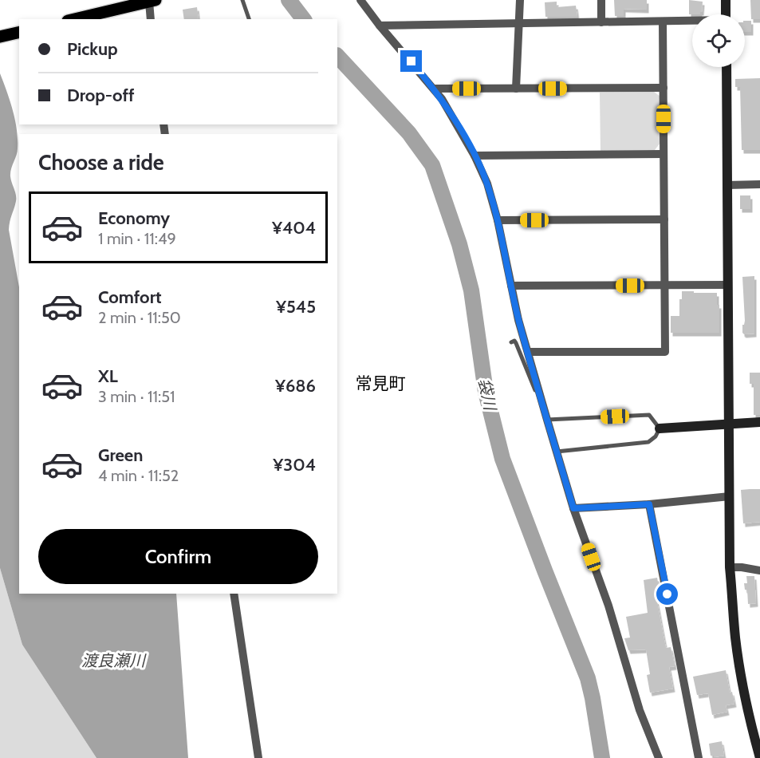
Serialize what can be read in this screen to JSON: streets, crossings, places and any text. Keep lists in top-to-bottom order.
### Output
{
  "districts": ["常見町"],
  "water": ["袋川", "渡良瀬川"],
  "page": {
    "banner": ["Pickup", "Drop-off"],
    "heading": "Choose a ride",
    "list": [
      {
        "name": "Economy",
        "note": "1 min · 11:49",
        "value": "¥404"
      },
      {
        "name": "Comfort",
        "note": "2 min · 11:50",
        "value": "¥545"
      },
      {
        "name": "XL",
        "note": "3 min · 11:51",
        "value": "¥686"
      },
      {
        "name": "Green",
        "note": "4 min · 11:52",
        "value": "¥304"
      }
    ],
    "buttons": "Confirm"
  }
}
